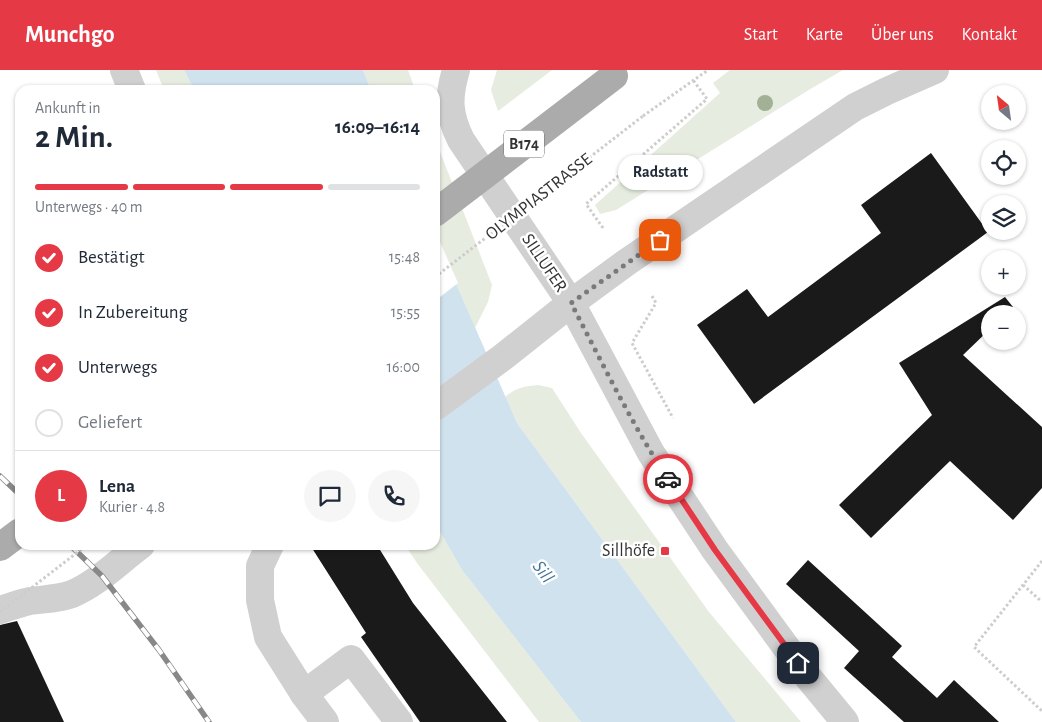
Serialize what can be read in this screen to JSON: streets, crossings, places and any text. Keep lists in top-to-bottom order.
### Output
{
  "streets": {
    "main road": ["B174"],
    "street": ["SILLUFER"],
    "path": ["OLYMPIASTRASSE"]
  },
  "water": ["Sill"],
  "places": {
    "other": ["Radstatt"],
    "transit": ["Sillhöfe"]
  },
  "north": "top left",
  "page": {
    "header": "Munchgo",
    "nav": [
      "Start",
      "Karte",
      "Über uns",
      "Kontakt"
    ],
    "map_buttons": ["+", "−"],
    "heading": ["2 Min.", "Ankunft in", "16:09–16:14"],
    "panel": ["Lena", "Kurier · 4.8"],
    "bubble": "Radstatt",
    "bar": "Unterwegs · 40 m",
    "list": [
      ["Bestätigt", "15:48"],
      ["In Zubereitung", "15:55"],
      ["Unterwegs", "16:00"],
      "Geliefert"
    ],
    "round": "L"
  }
}
